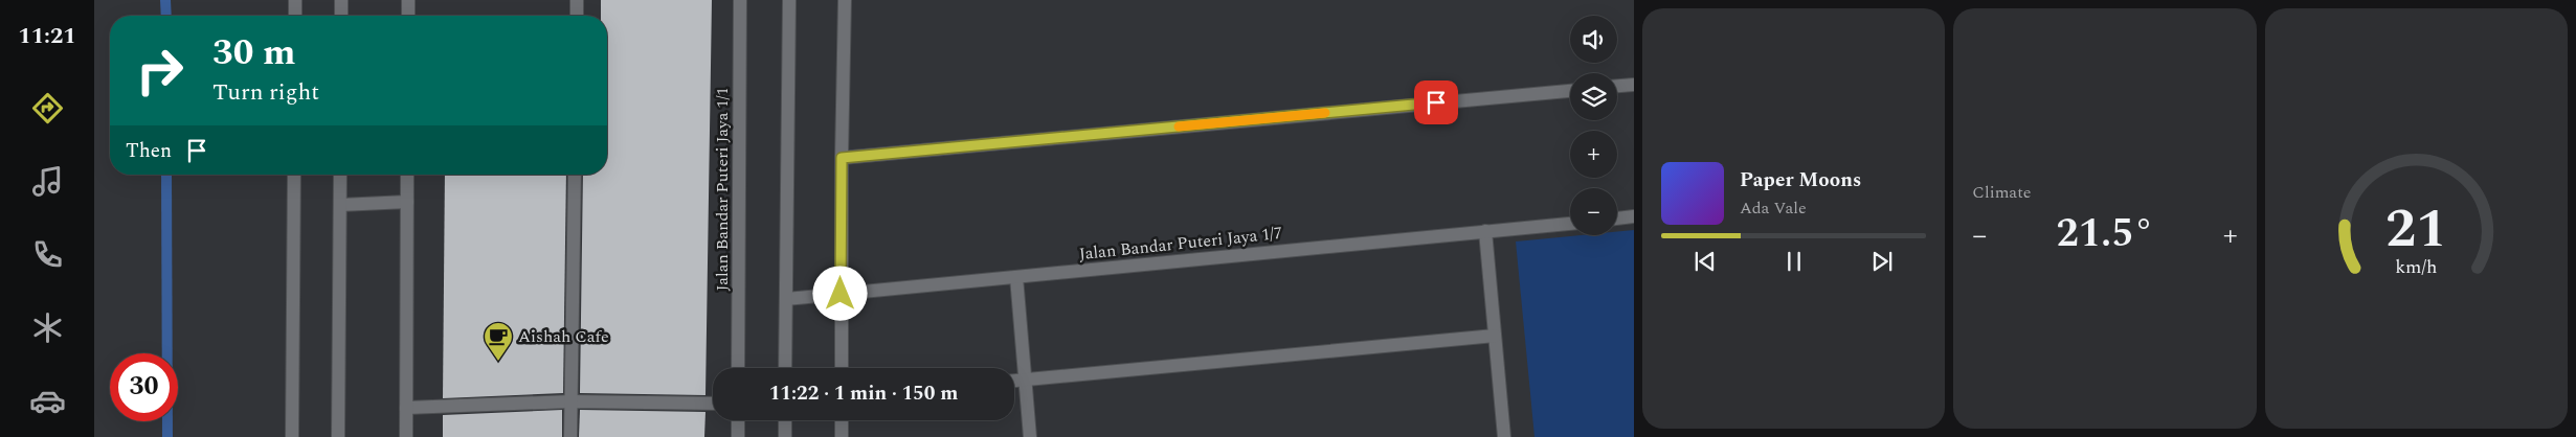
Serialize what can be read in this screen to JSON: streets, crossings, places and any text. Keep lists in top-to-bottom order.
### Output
{
  "streets": {
    "street": ["Jalan Bandar Puteri Jaya 1/1", "Jalan Bandar Puteri Jaya 1/7"]
  },
  "places": {
    "cafe": ["Aishah Cafe"]
  },
  "page": {
    "tabs": "11:21",
    "tile": "Climate",
    "map_buttons": ["+", "−"],
    "turn": ["30 m", "Turn right"],
    "then": "Then",
    "song": ["Paper Moons", "Ada Vale"],
    "heat": ["−", "21.5°", "+"],
    "limit": "30",
    "trip": "11:22 · 1 min · 150 m",
    "gauge": ["21", "km/h"]
  }
}
